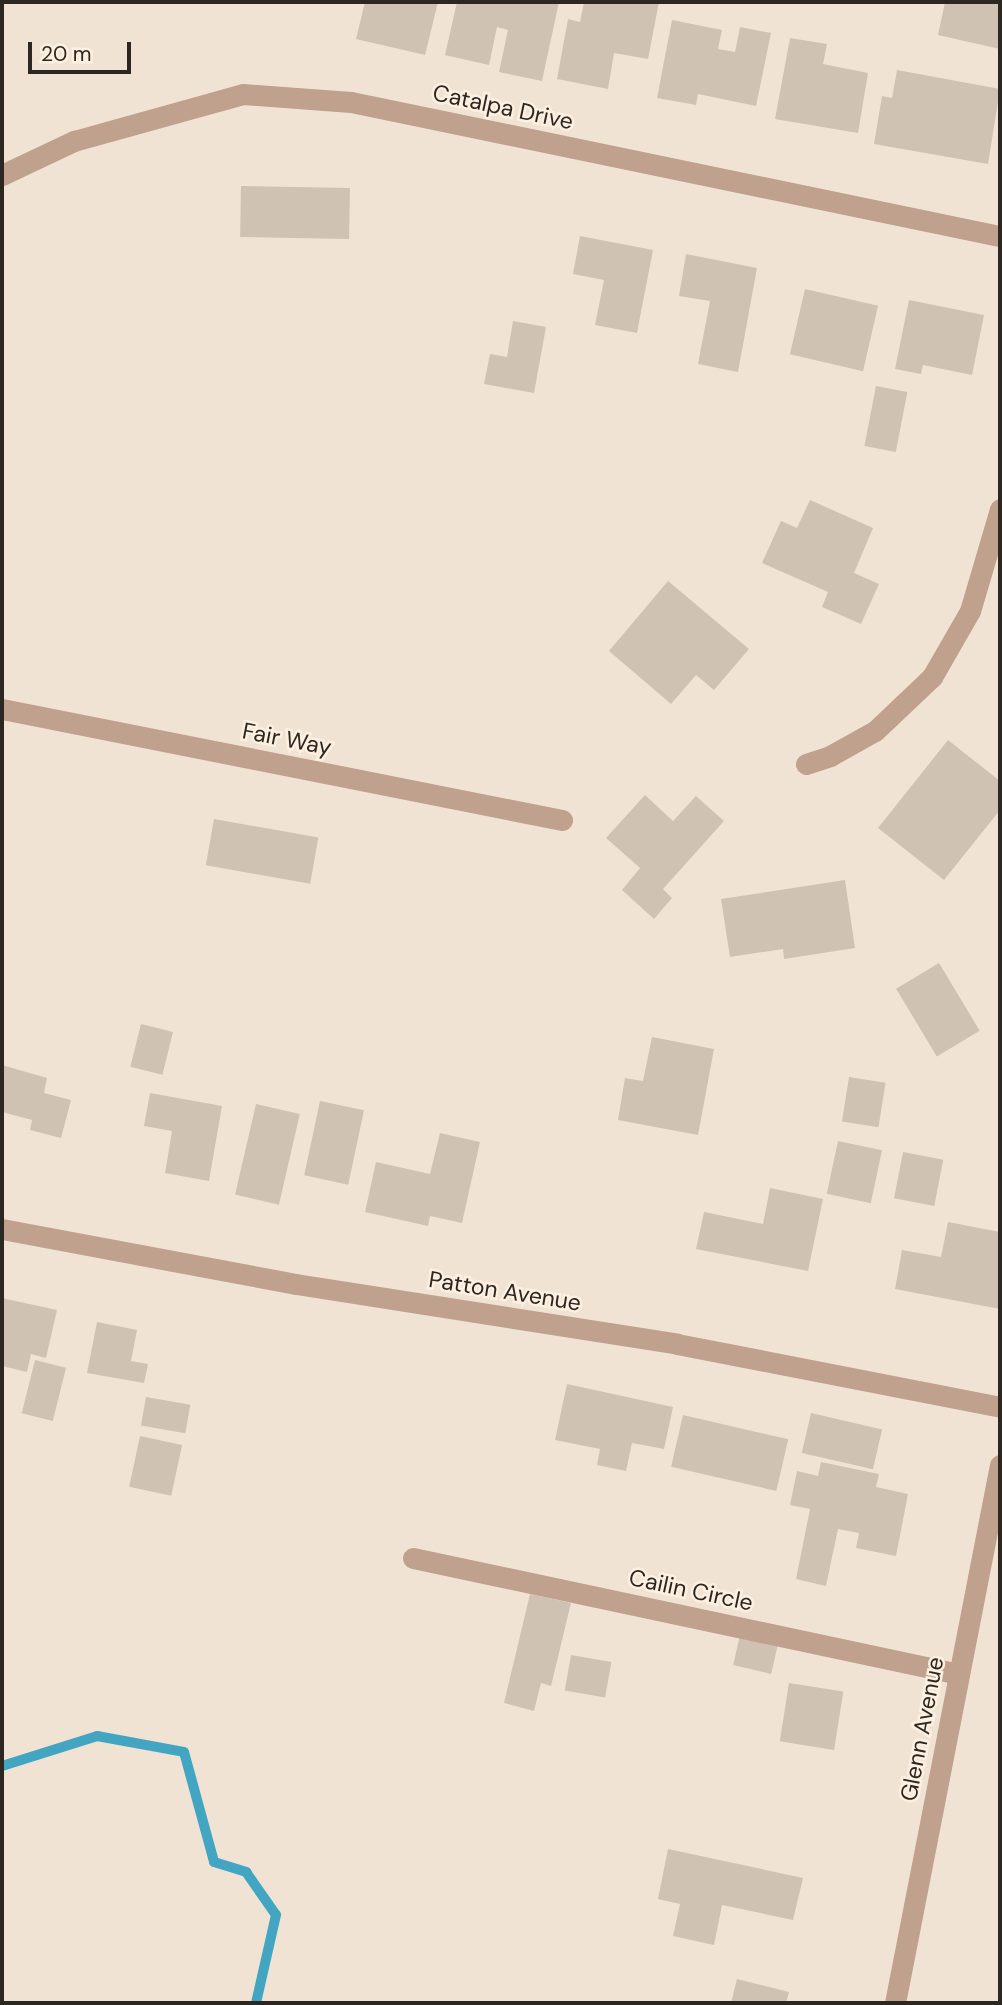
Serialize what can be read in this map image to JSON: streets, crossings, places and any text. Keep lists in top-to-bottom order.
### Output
{
  "streets": {
    "street": [
      "Catalpa Drive",
      "Fair Way",
      "Patton Avenue",
      "Cailin Circle",
      "Glenn Avenue"
    ]
  },
  "crossings": [
    ["Cailin Circle", "Glenn Avenue"]
  ],
  "scale_bar": "20 m"
}
